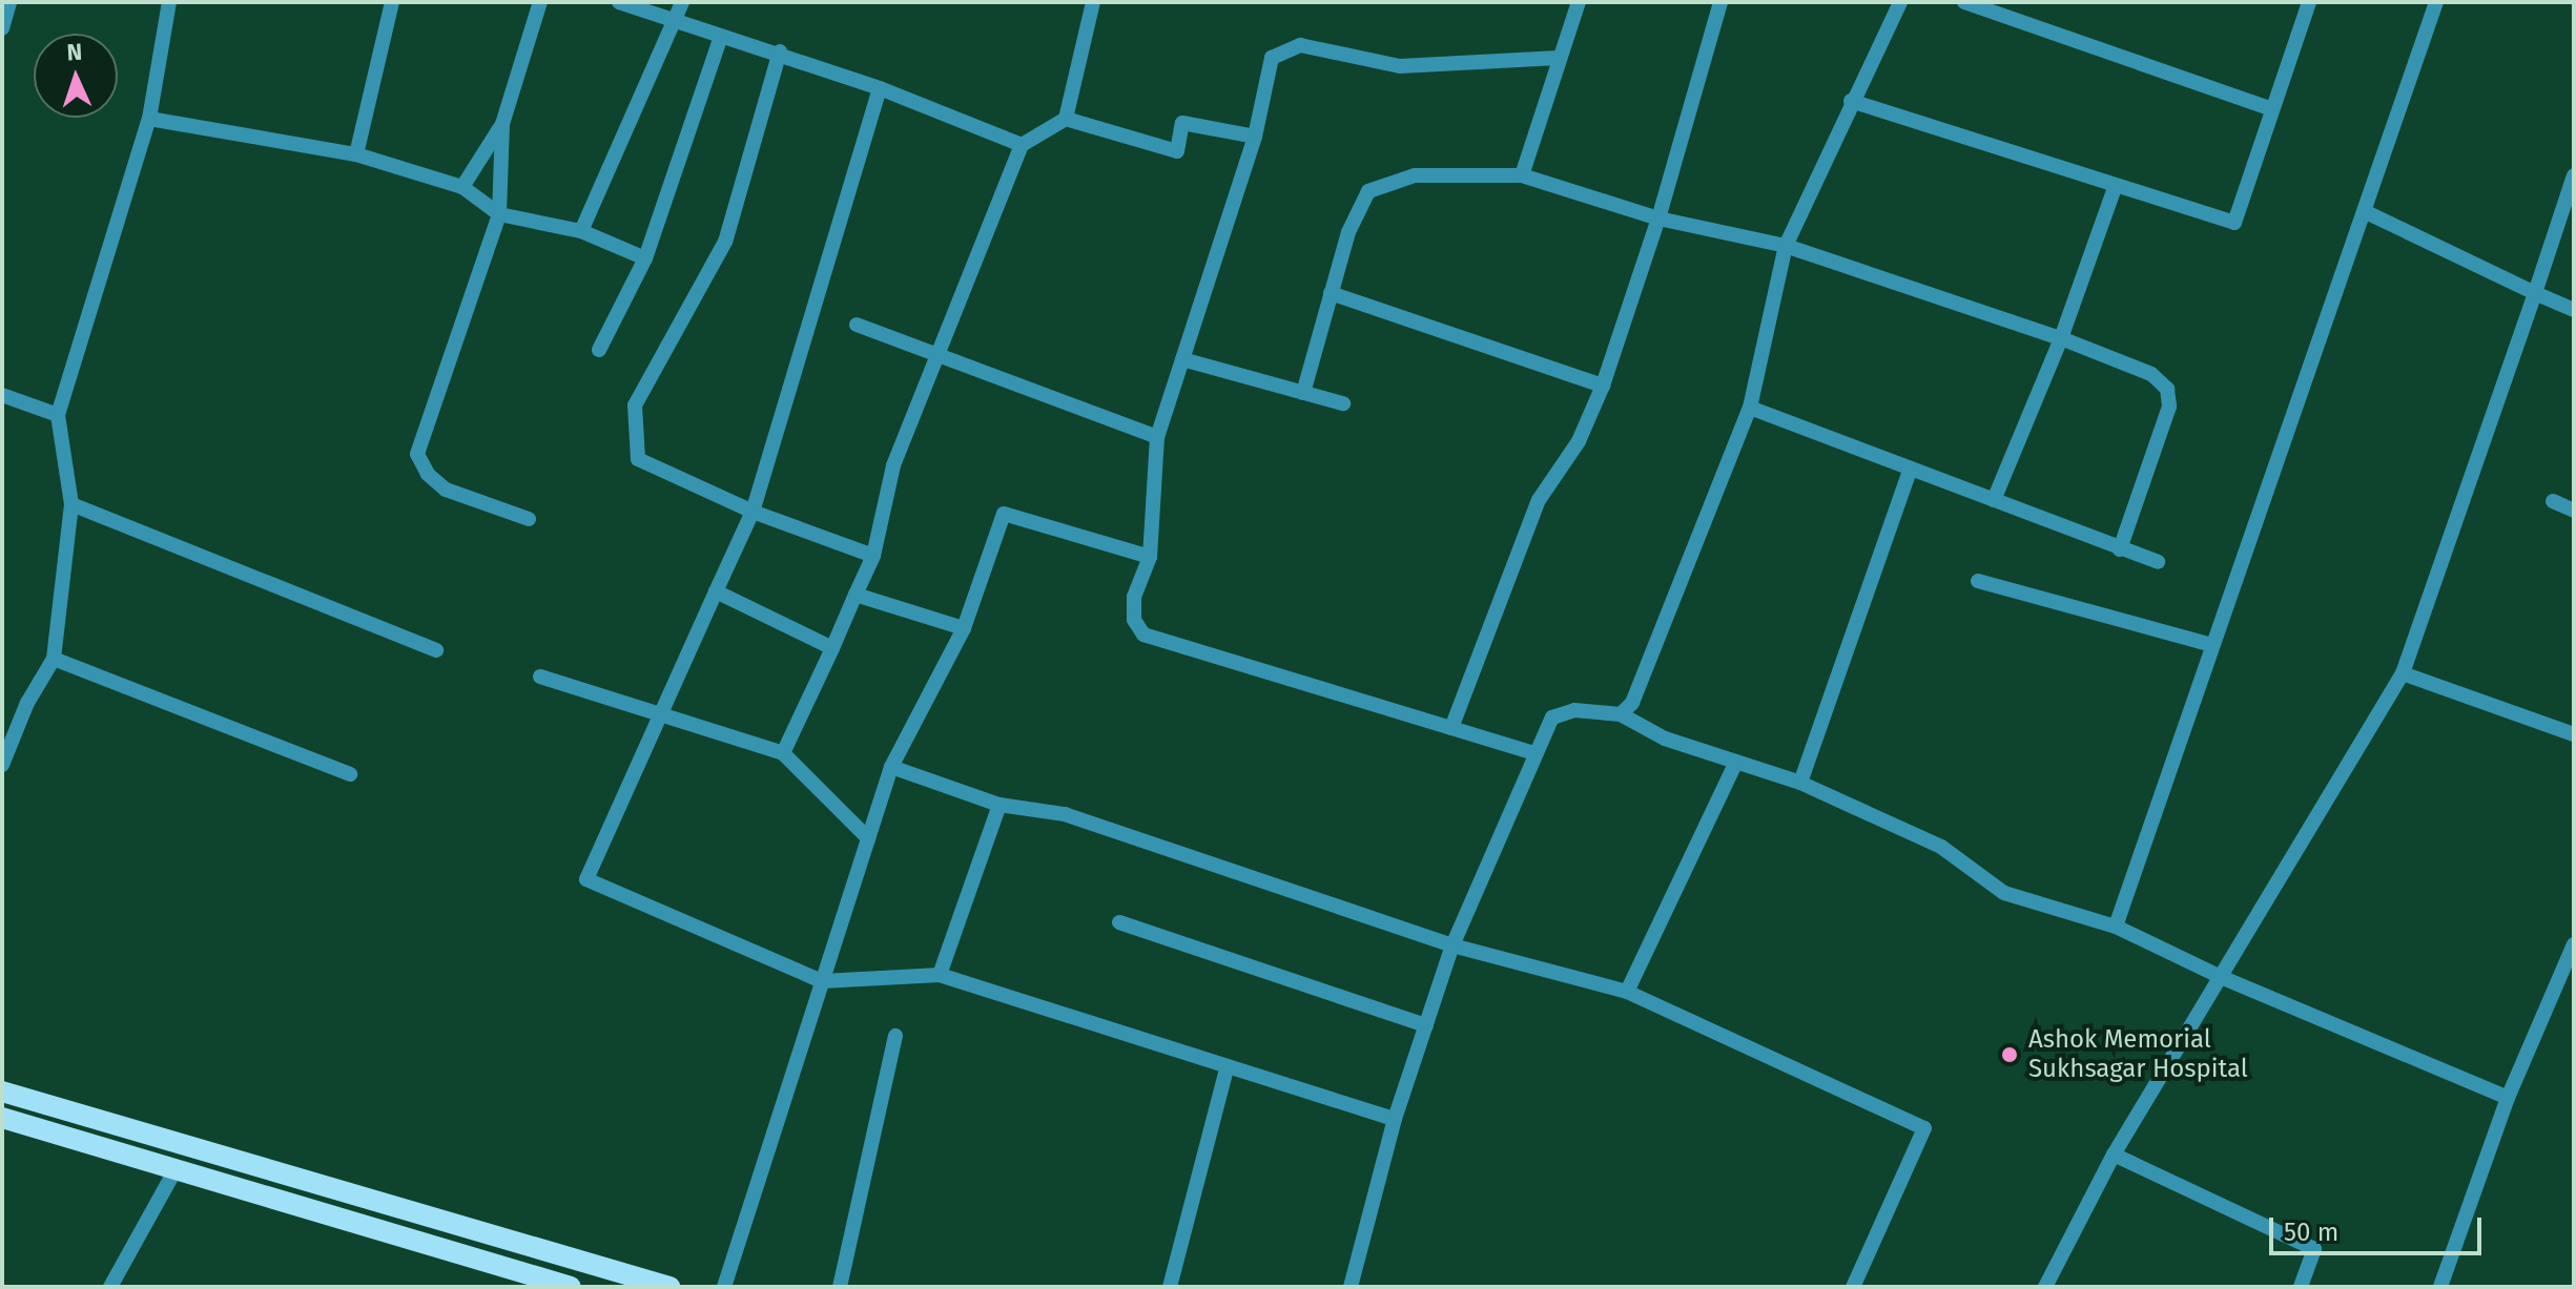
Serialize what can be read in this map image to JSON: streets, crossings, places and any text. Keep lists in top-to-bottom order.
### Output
{
  "places": ["Ashok Memorial Sukhsagar Hospital"],
  "scale_bar": "50 m",
  "north": "top"
}
